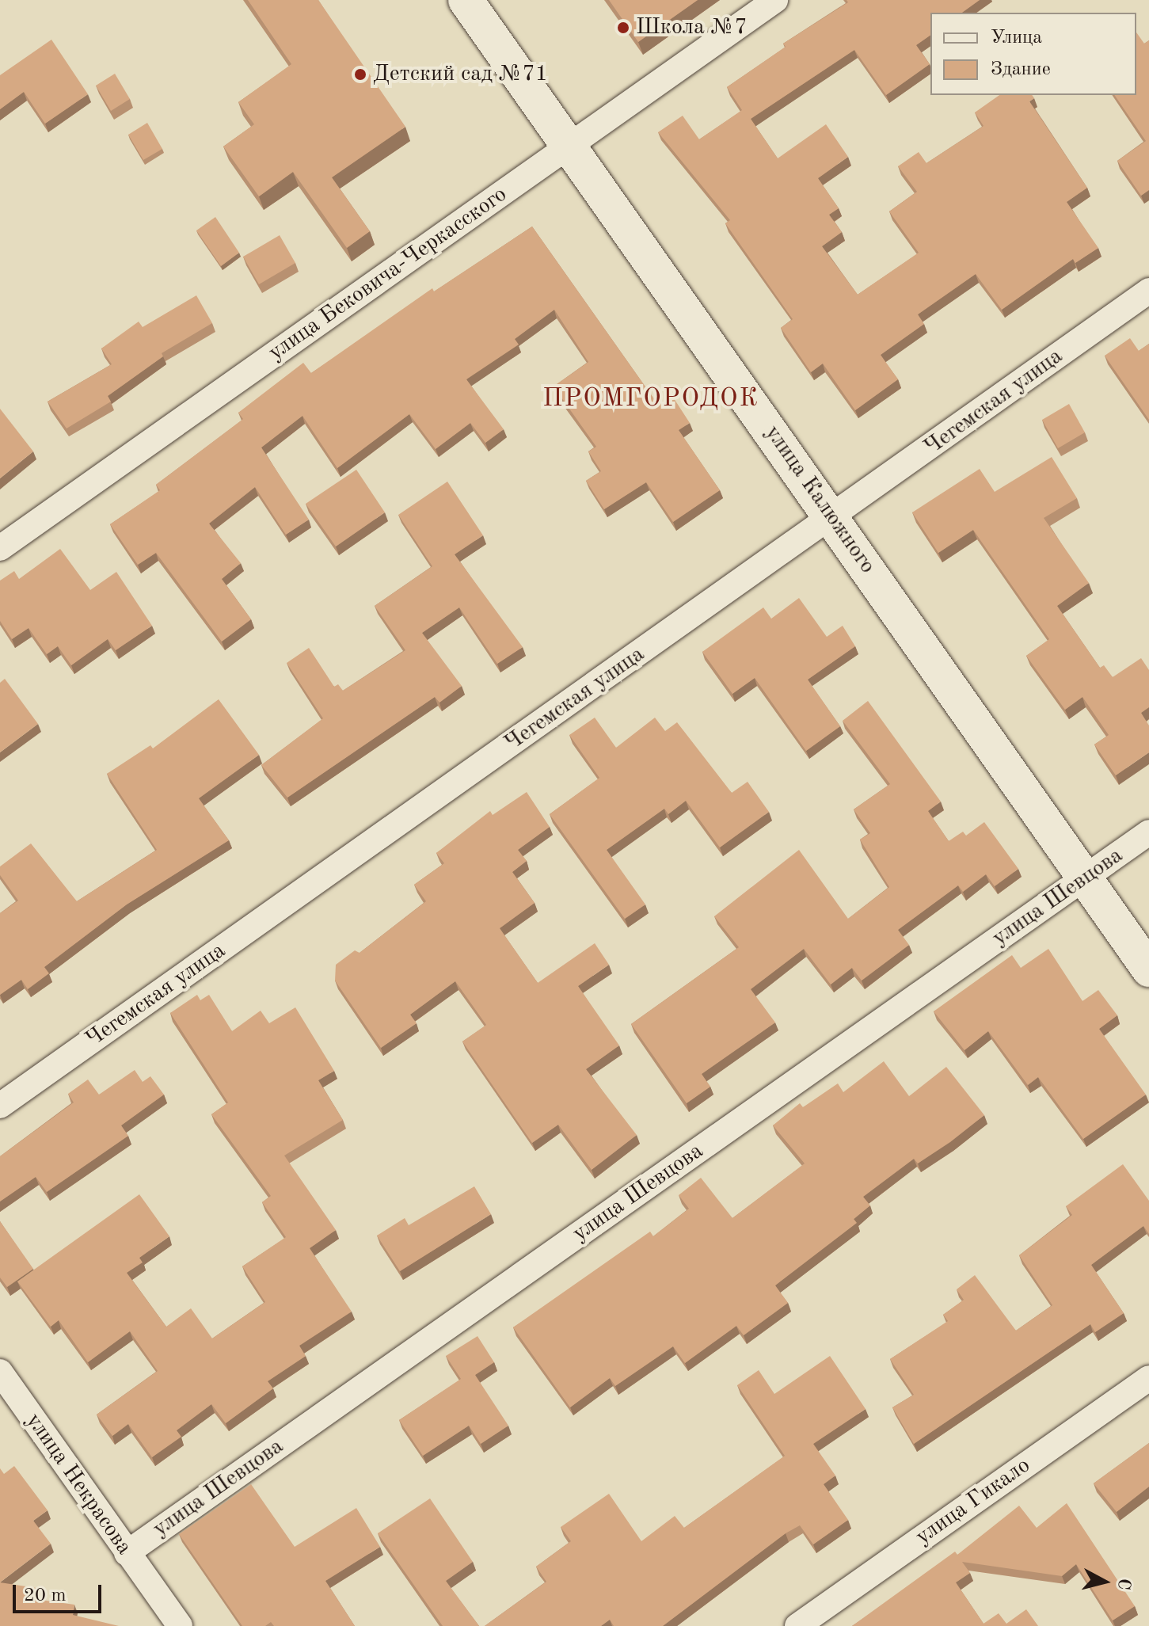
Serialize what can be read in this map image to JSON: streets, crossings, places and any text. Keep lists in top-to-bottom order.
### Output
{
  "streets": {
    "street": [
      "улица Бековича-Черкасского",
      "Чегемская улица",
      "улица Калюжного",
      "улица Шевцова",
      "улица Некрасова",
      "улица Гикало"
    ]
  },
  "crossings": [
    ["улица Бековича-Черкасского", "улица Калюжного"],
    ["Чегемская улица", "улица Калюжного"],
    ["улица Калюжного", "улица Шевцова"],
    ["улица Шевцова", "улица Некрасова"]
  ],
  "districts": ["ПРОМГОРОДОК"],
  "places": ["Школа №7", "Детский сад №71"],
  "legend": ["Улица", "Здание"],
  "scale_bar": "20 m",
  "north": "right"
}
